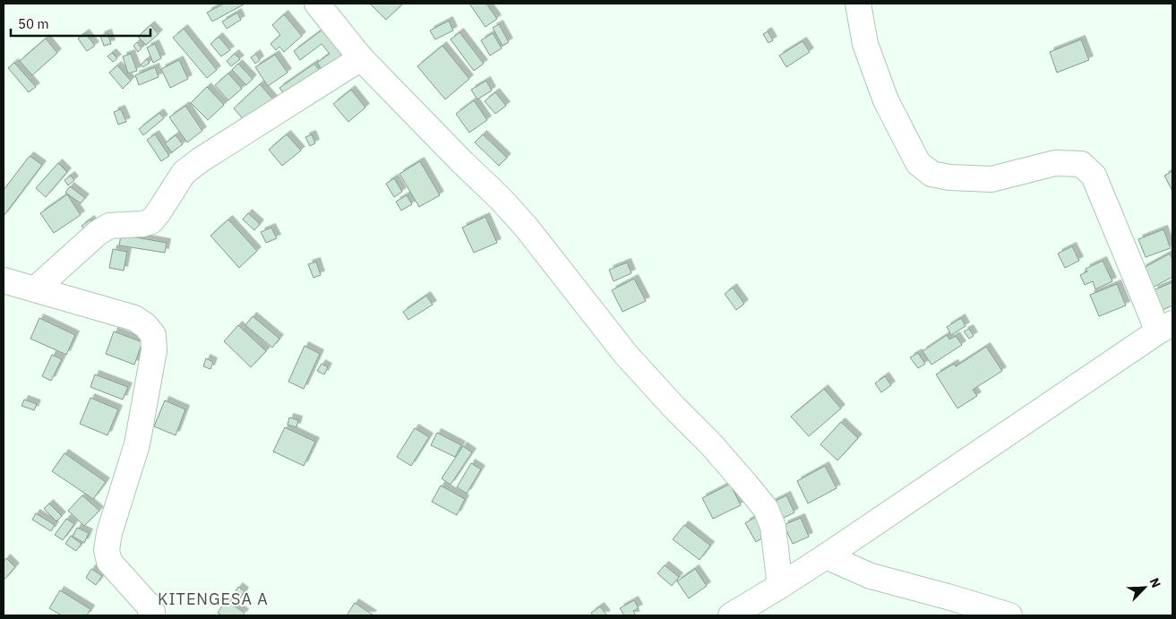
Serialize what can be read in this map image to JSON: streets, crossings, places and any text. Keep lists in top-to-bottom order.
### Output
{
  "districts": ["KITENGESA A"],
  "scale_bar": "50 m",
  "north": "top right"
}
